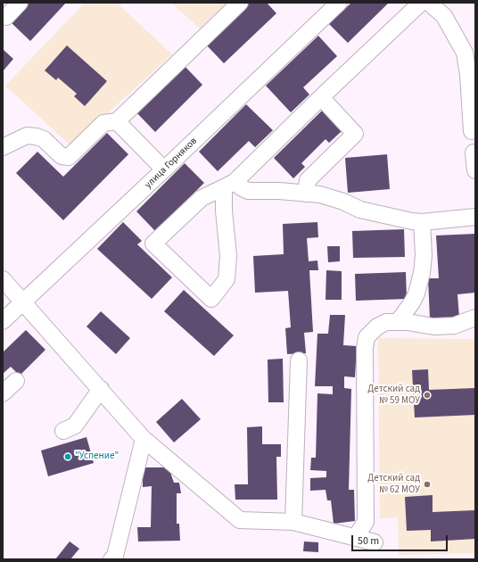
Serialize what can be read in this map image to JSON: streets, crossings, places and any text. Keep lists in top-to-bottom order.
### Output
{
  "streets": {
    "street": ["улица Горняков"]
  },
  "places": ["Детский сад № 59 МОУ", "\"Успение\"", "Детский сад № 62 МОУ"],
  "scale_bar": "50 m"
}
